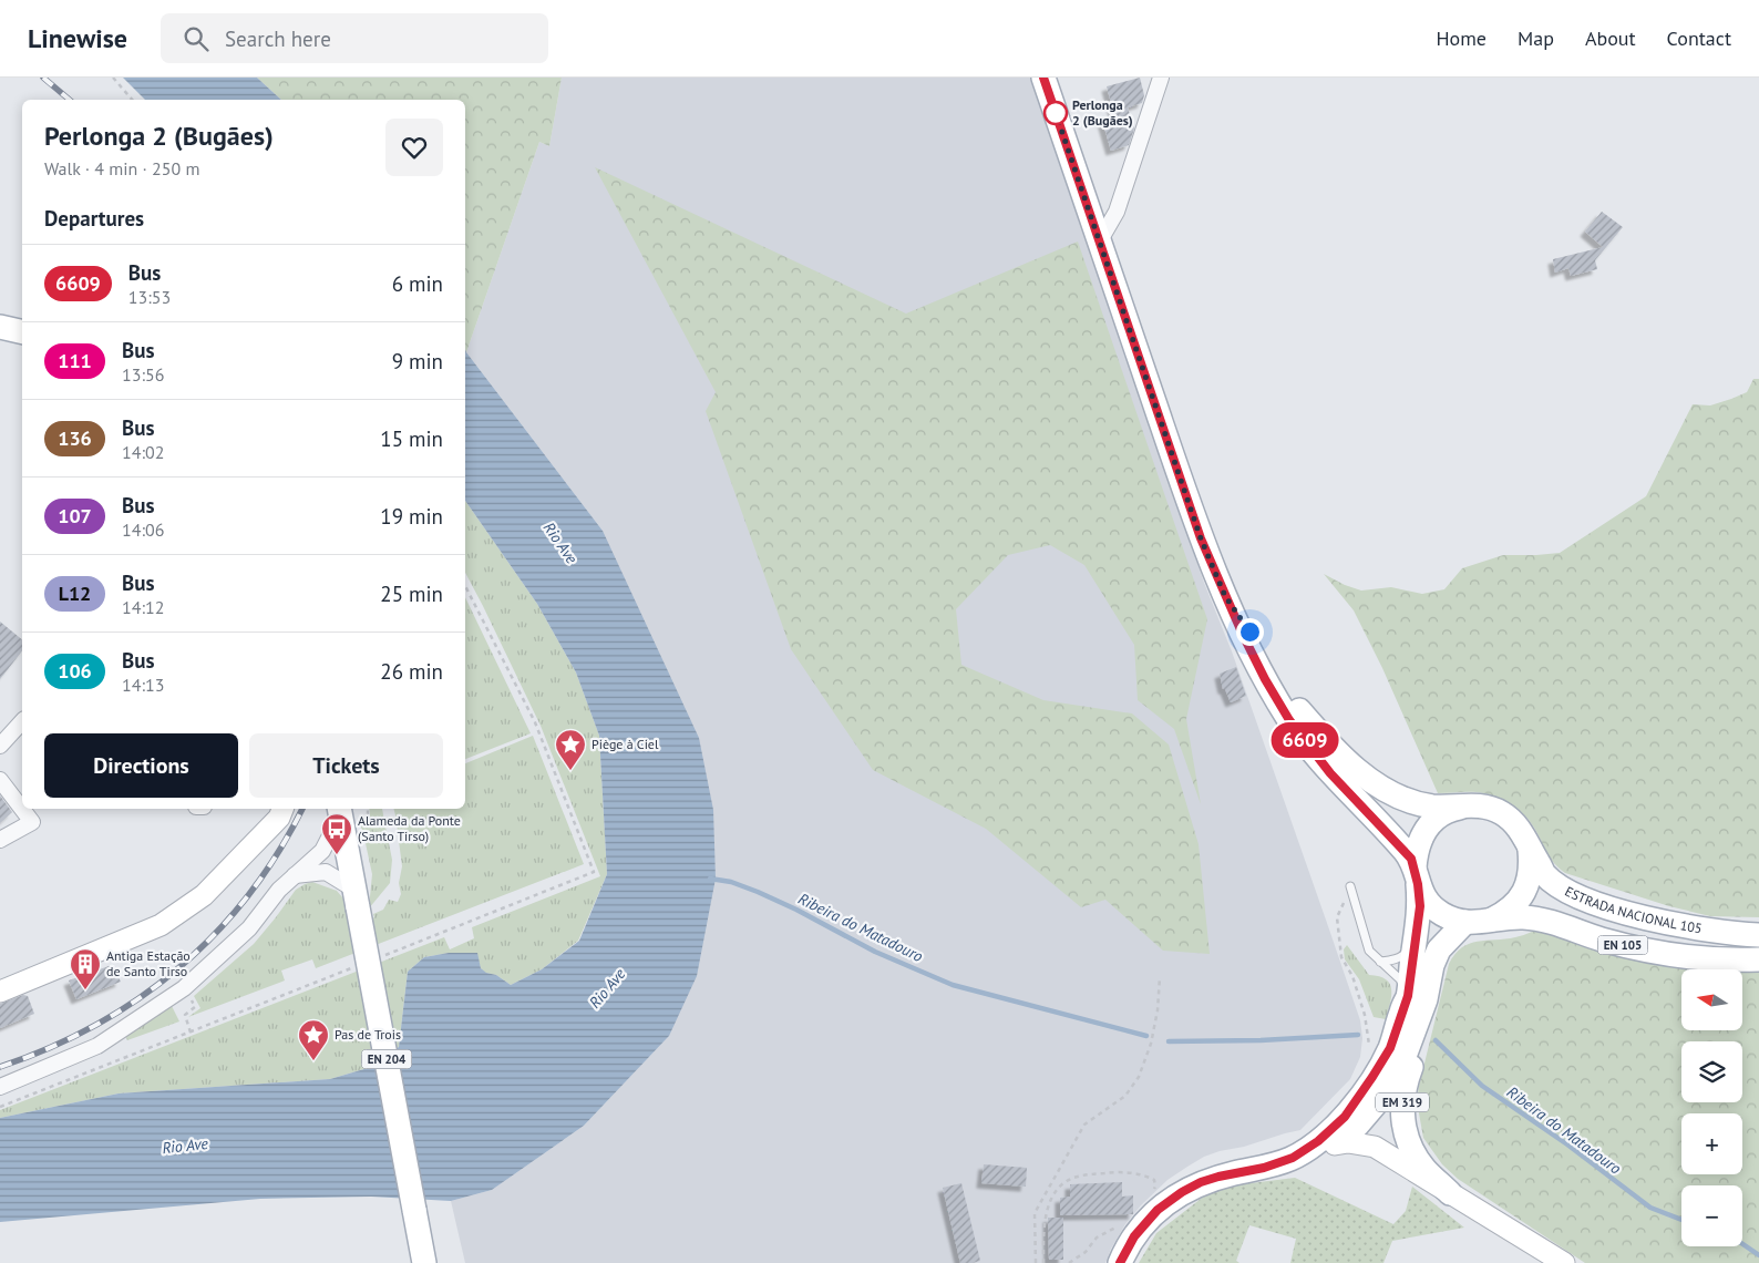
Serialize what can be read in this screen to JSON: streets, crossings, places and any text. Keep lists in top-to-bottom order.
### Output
{
  "streets": {
    "main road": [
      "ESTRADA NACIONAL 105",
      "EN 105",
      "EN 204",
      "EM 319"
    ]
  },
  "crossings": [
    ["ESTRADA NACIONAL 105", "EN 105"]
  ],
  "water": ["Rio Ave", "Ribeira do Matadouro"],
  "places": {
    "other": ["Perlonga 2 (Bugães)"],
    "place": ["Piège à Ciel", "Pas de Trois"],
    "bus stop": ["Alameda da Ponte (Santo Tirso)"],
    "building": ["Antiga Estação de Santo Tirso"]
  },
  "lines": ["bus line 6609"],
  "north": "left",
  "page": {
    "header": "Linewise",
    "search": "Search here",
    "nav": [
      "Home",
      "Map",
      "About",
      "Contact"
    ],
    "on_map": "6609",
    "heading": [
      ["Perlonga 2 (Bugães)", "Walk · 4 min · 250 m"],
      "Departures"
    ],
    "list": [
      {
        "mark": "6609",
        "name": "Bus",
        "note": "13:53",
        "value": "6 min"
      },
      {
        "mark": "111",
        "name": "Bus",
        "note": "13:56",
        "value": "9 min"
      },
      {
        "mark": "136",
        "name": "Bus",
        "note": "14:02",
        "value": "15 min"
      },
      {
        "mark": "107",
        "name": "Bus",
        "note": "14:06",
        "value": "19 min"
      },
      {
        "mark": "L12",
        "name": "Bus",
        "note": "14:12",
        "value": "25 min"
      },
      {
        "mark": "106",
        "name": "Bus",
        "note": "14:13",
        "value": "26 min"
      }
    ],
    "buttons": ["Directions", "Tickets"],
    "map_buttons": ["+", "−"]
  }
}
